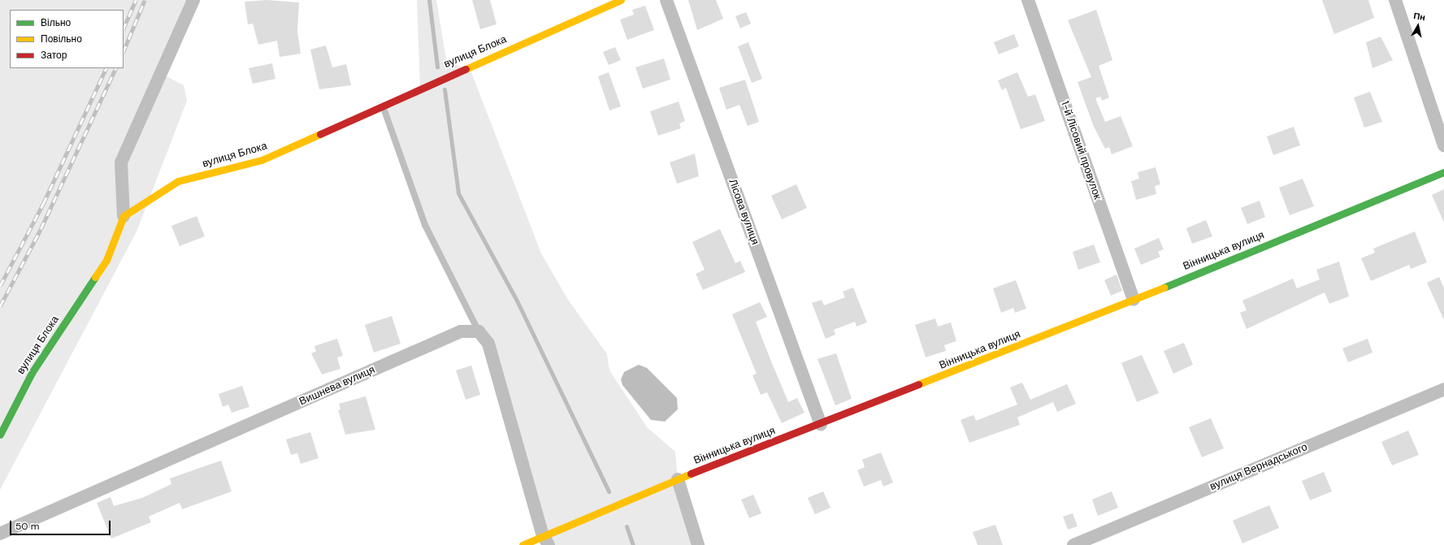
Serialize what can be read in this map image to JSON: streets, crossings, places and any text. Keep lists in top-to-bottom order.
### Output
{
  "streets": {
    "street": [
      "вулиця Блока",
      "1-й Лісовий провулок",
      "Лісова вулиця",
      "Вінницька вулиця",
      "Вишнева вулиця",
      "вулиця Вернадського"
    ]
  },
  "crossings": [
    ["1-й Лісовий провулок", "Вінницька вулиця"],
    ["Лісова вулиця", "Вінницька вулиця"]
  ],
  "legend": ["Вільно", "Повільно", "Затор"],
  "scale_bar": "50 m",
  "north": "top"
}
